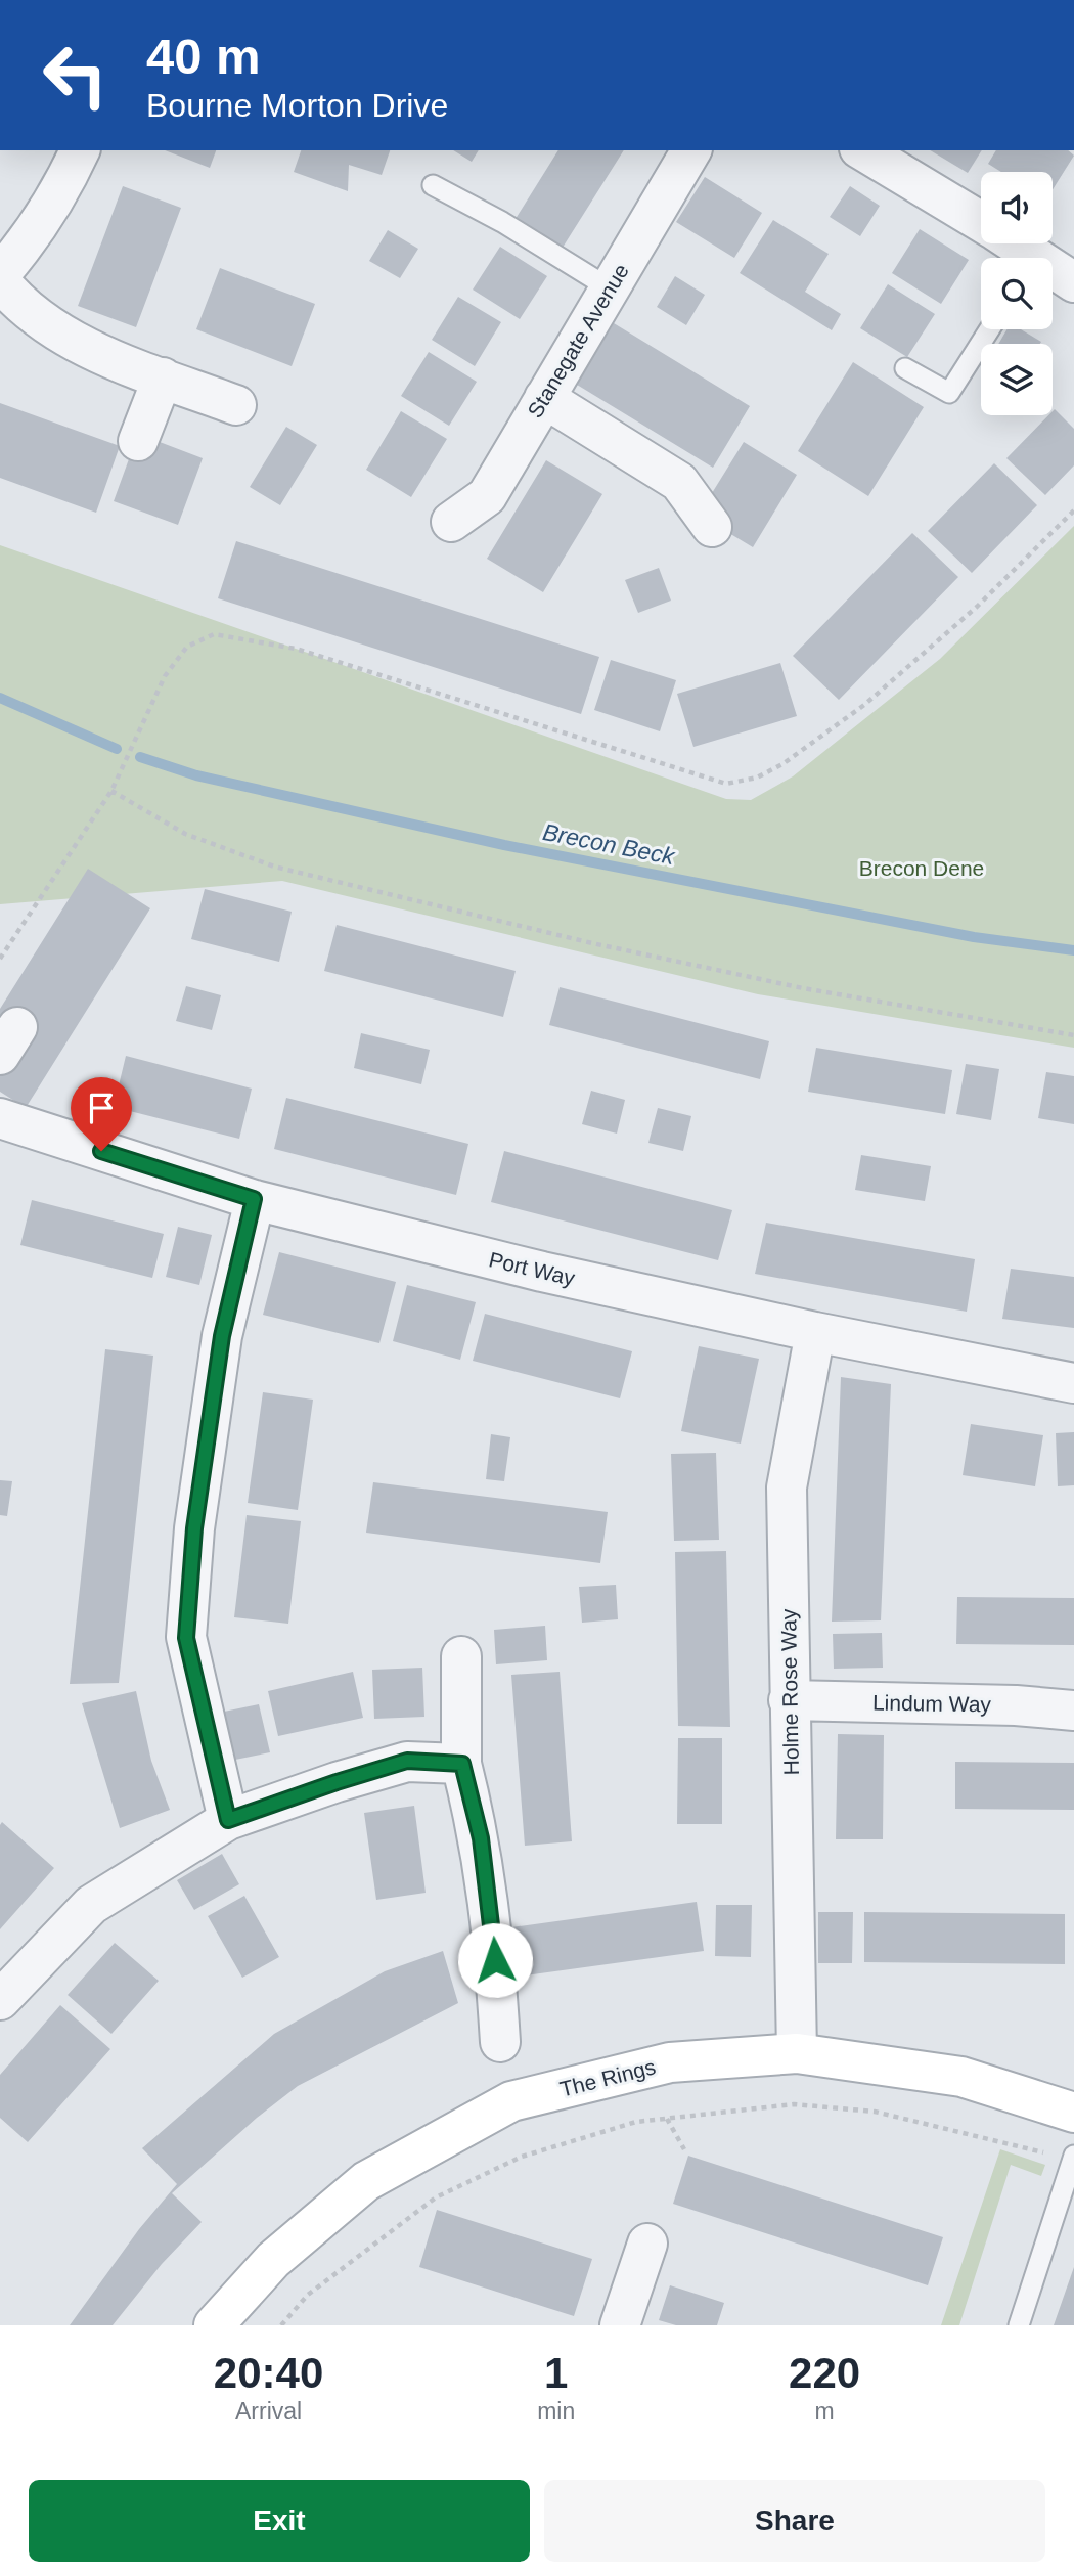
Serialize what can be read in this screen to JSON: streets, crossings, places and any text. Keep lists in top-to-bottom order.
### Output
{
  "streets": {
    "street": [
      "Stanegate Avenue",
      "Port Way",
      "Holme Rose Way",
      "Lindum Way",
      "The Rings"
    ]
  },
  "crossings": [
    ["Port Way", "Holme Rose Way"],
    ["Holme Rose Way", "Lindum Way"],
    ["Holme Rose Way", "The Rings"]
  ],
  "water": ["Brecon Beck"],
  "parks": ["Brecon Dene"],
  "page": {
    "turn": ["40 m", "Bourne Morton Drive"],
    "eta": [
      "20:40",
      "Arrival",
      "1",
      "min",
      "220",
      "m"
    ],
    "buttons": ["Exit", "Share"]
  }
}
